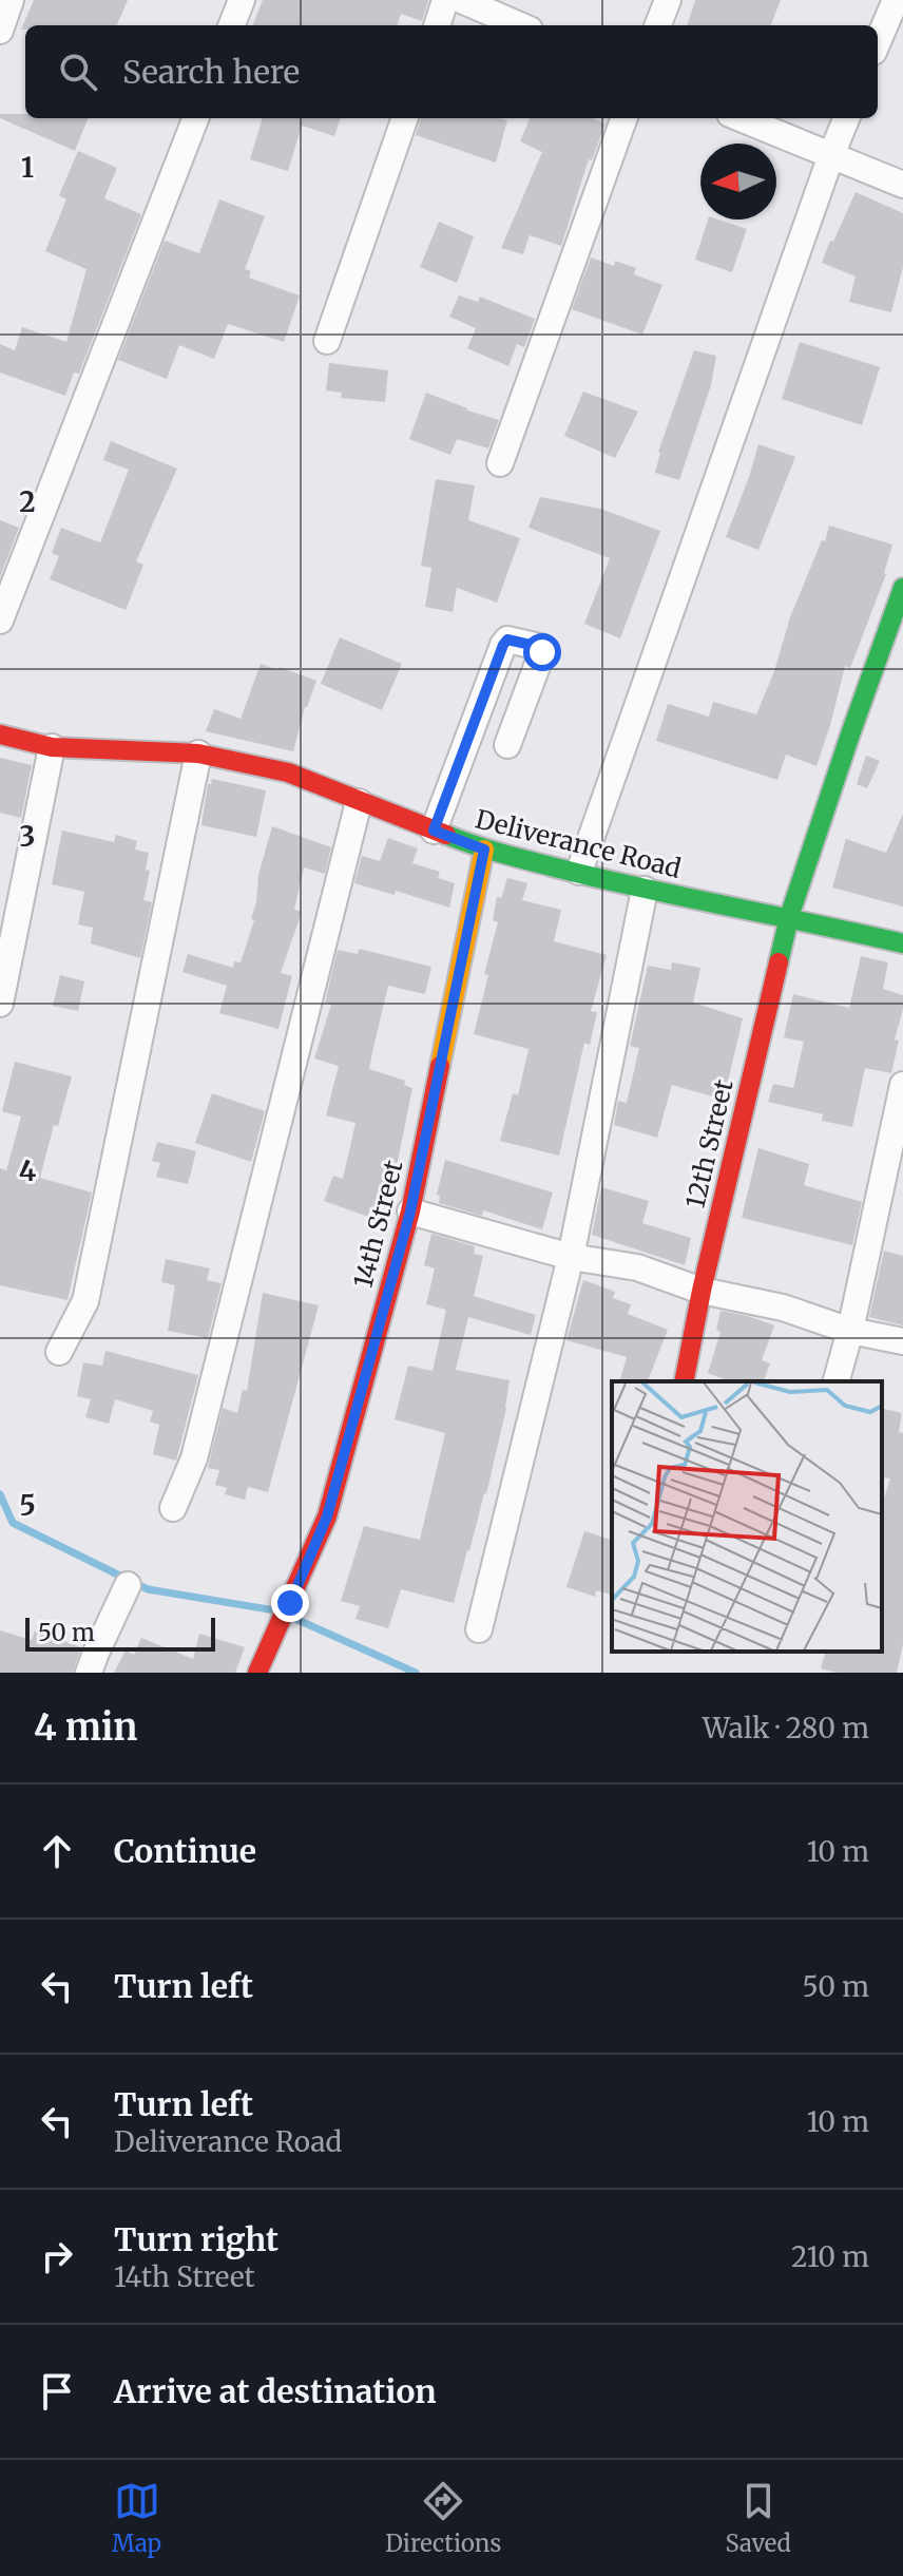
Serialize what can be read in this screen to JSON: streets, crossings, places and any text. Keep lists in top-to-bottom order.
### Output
{
  "streets": {
    "street": ["Deliverance Road", "12th Street", "14th Street"]
  },
  "crossings": [
    ["Deliverance Road", "12th Street"],
    ["Deliverance Road", "14th Street"]
  ],
  "scale_bar": "50 m",
  "north": "left",
  "page": {
    "search": "Search here",
    "scale": "50 m",
    "heading": ["4 min", "Walk · 280 m"],
    "list": [
      ["Continue", "10 m"],
      ["Turn left", "50 m"],
      ["Turn left", "Deliverance Road", "10 m"],
      ["Turn right", "14th Street", "210 m"],
      "Arrive at destination"
    ],
    "nav": ["Map", "Directions", "Saved"]
  },
  "grid": {
    "rows": [
      "1",
      "2",
      "3",
      "4",
      "5"
    ]
  }
}
